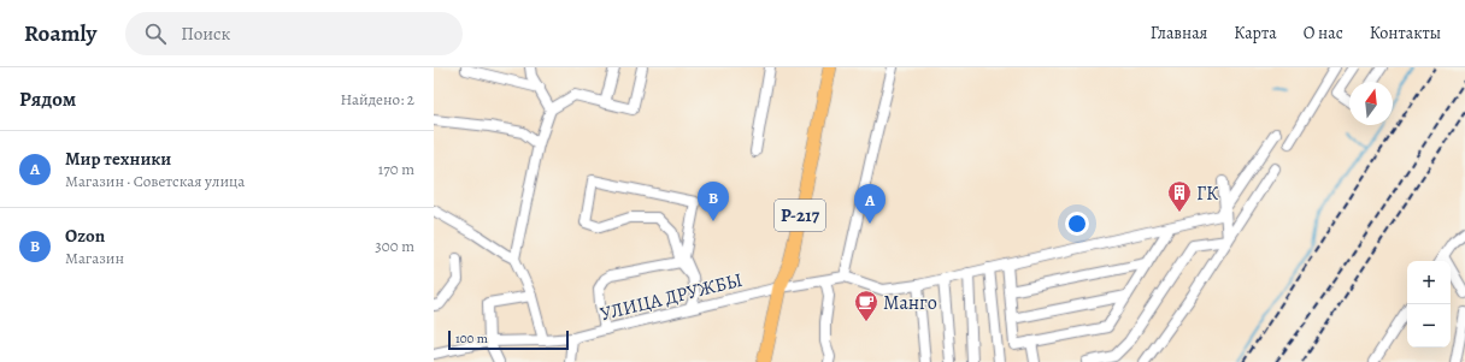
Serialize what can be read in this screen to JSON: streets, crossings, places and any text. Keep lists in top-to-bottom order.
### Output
{
  "streets": {
    "highway": ["Р-217"],
    "street": ["УЛИЦА ДРУЖБЫ"]
  },
  "crossings": [
    ["Р-217", "УЛИЦА ДРУЖБЫ"]
  ],
  "places": {
    "building": ["ГК"],
    "cafe": ["Манго"]
  },
  "scale_bar": "100 m",
  "north": "top",
  "page": {
    "header": "Roamly",
    "search": "Поиск",
    "nav": [
      "Главная",
      "Карта",
      "О нас",
      "Контакты"
    ],
    "heading": ["Рядом", "Найдено: 2"],
    "list": [
      {
        "mark": "A",
        "name": "Мир техники",
        "note": "Магазин · Советская улица",
        "value": "170 m"
      },
      {
        "mark": "B",
        "name": "Ozon",
        "note": "Магазин",
        "value": "300 m"
      }
    ],
    "pins": ["B", "A"],
    "map_buttons": ["+", "−"],
    "scale": "100 m"
  }
}
